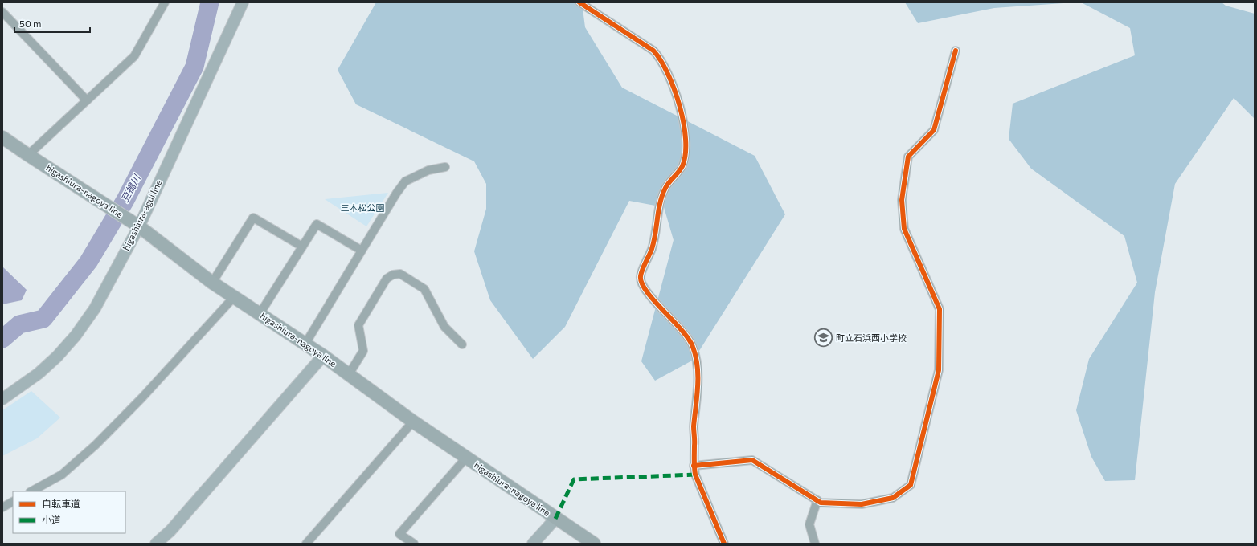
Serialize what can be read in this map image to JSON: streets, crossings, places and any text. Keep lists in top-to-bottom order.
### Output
{
  "streets": {
    "main road": ["higashiura-nagoya line", "higashiura-agui line"]
  },
  "crossings": [
    ["higashiura-nagoya line", "higashiura-agui line"]
  ],
  "water": ["豆搗川"],
  "parks": ["三本松公園"],
  "places": {
    "school or university": ["町立石浜西小学校"]
  },
  "legend": ["自転車道", "小道"],
  "scale_bar": "50 m"
}
